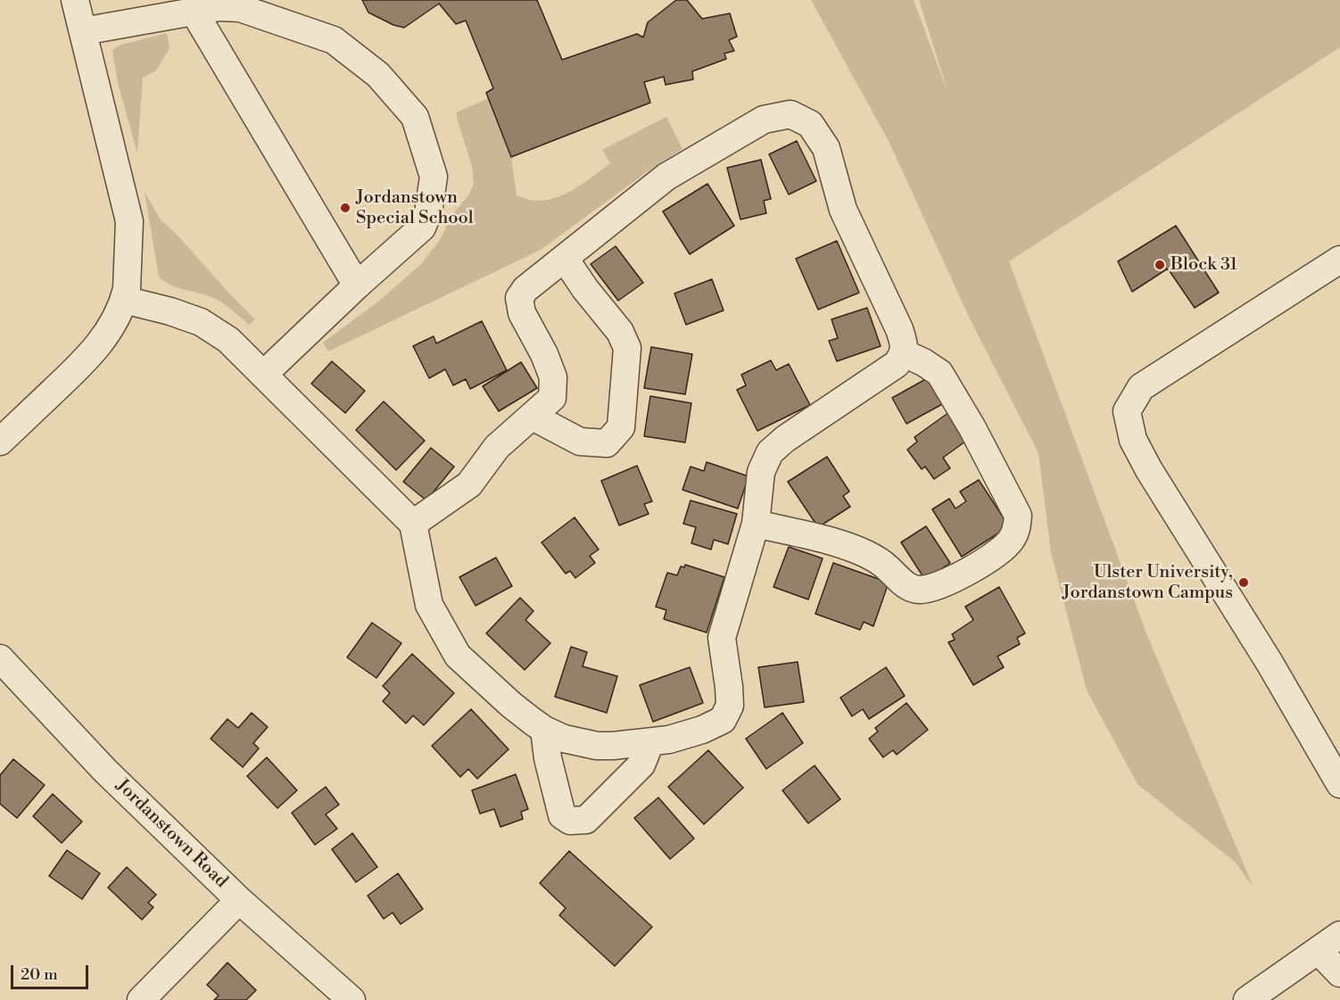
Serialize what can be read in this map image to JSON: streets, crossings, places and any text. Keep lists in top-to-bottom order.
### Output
{
  "streets": {
    "street": ["Jordanstown Road"]
  },
  "places": ["Jordanstown Special School", "Block 31", "Ulster University, Jordanstown Campus"],
  "scale_bar": "20 m"
}
